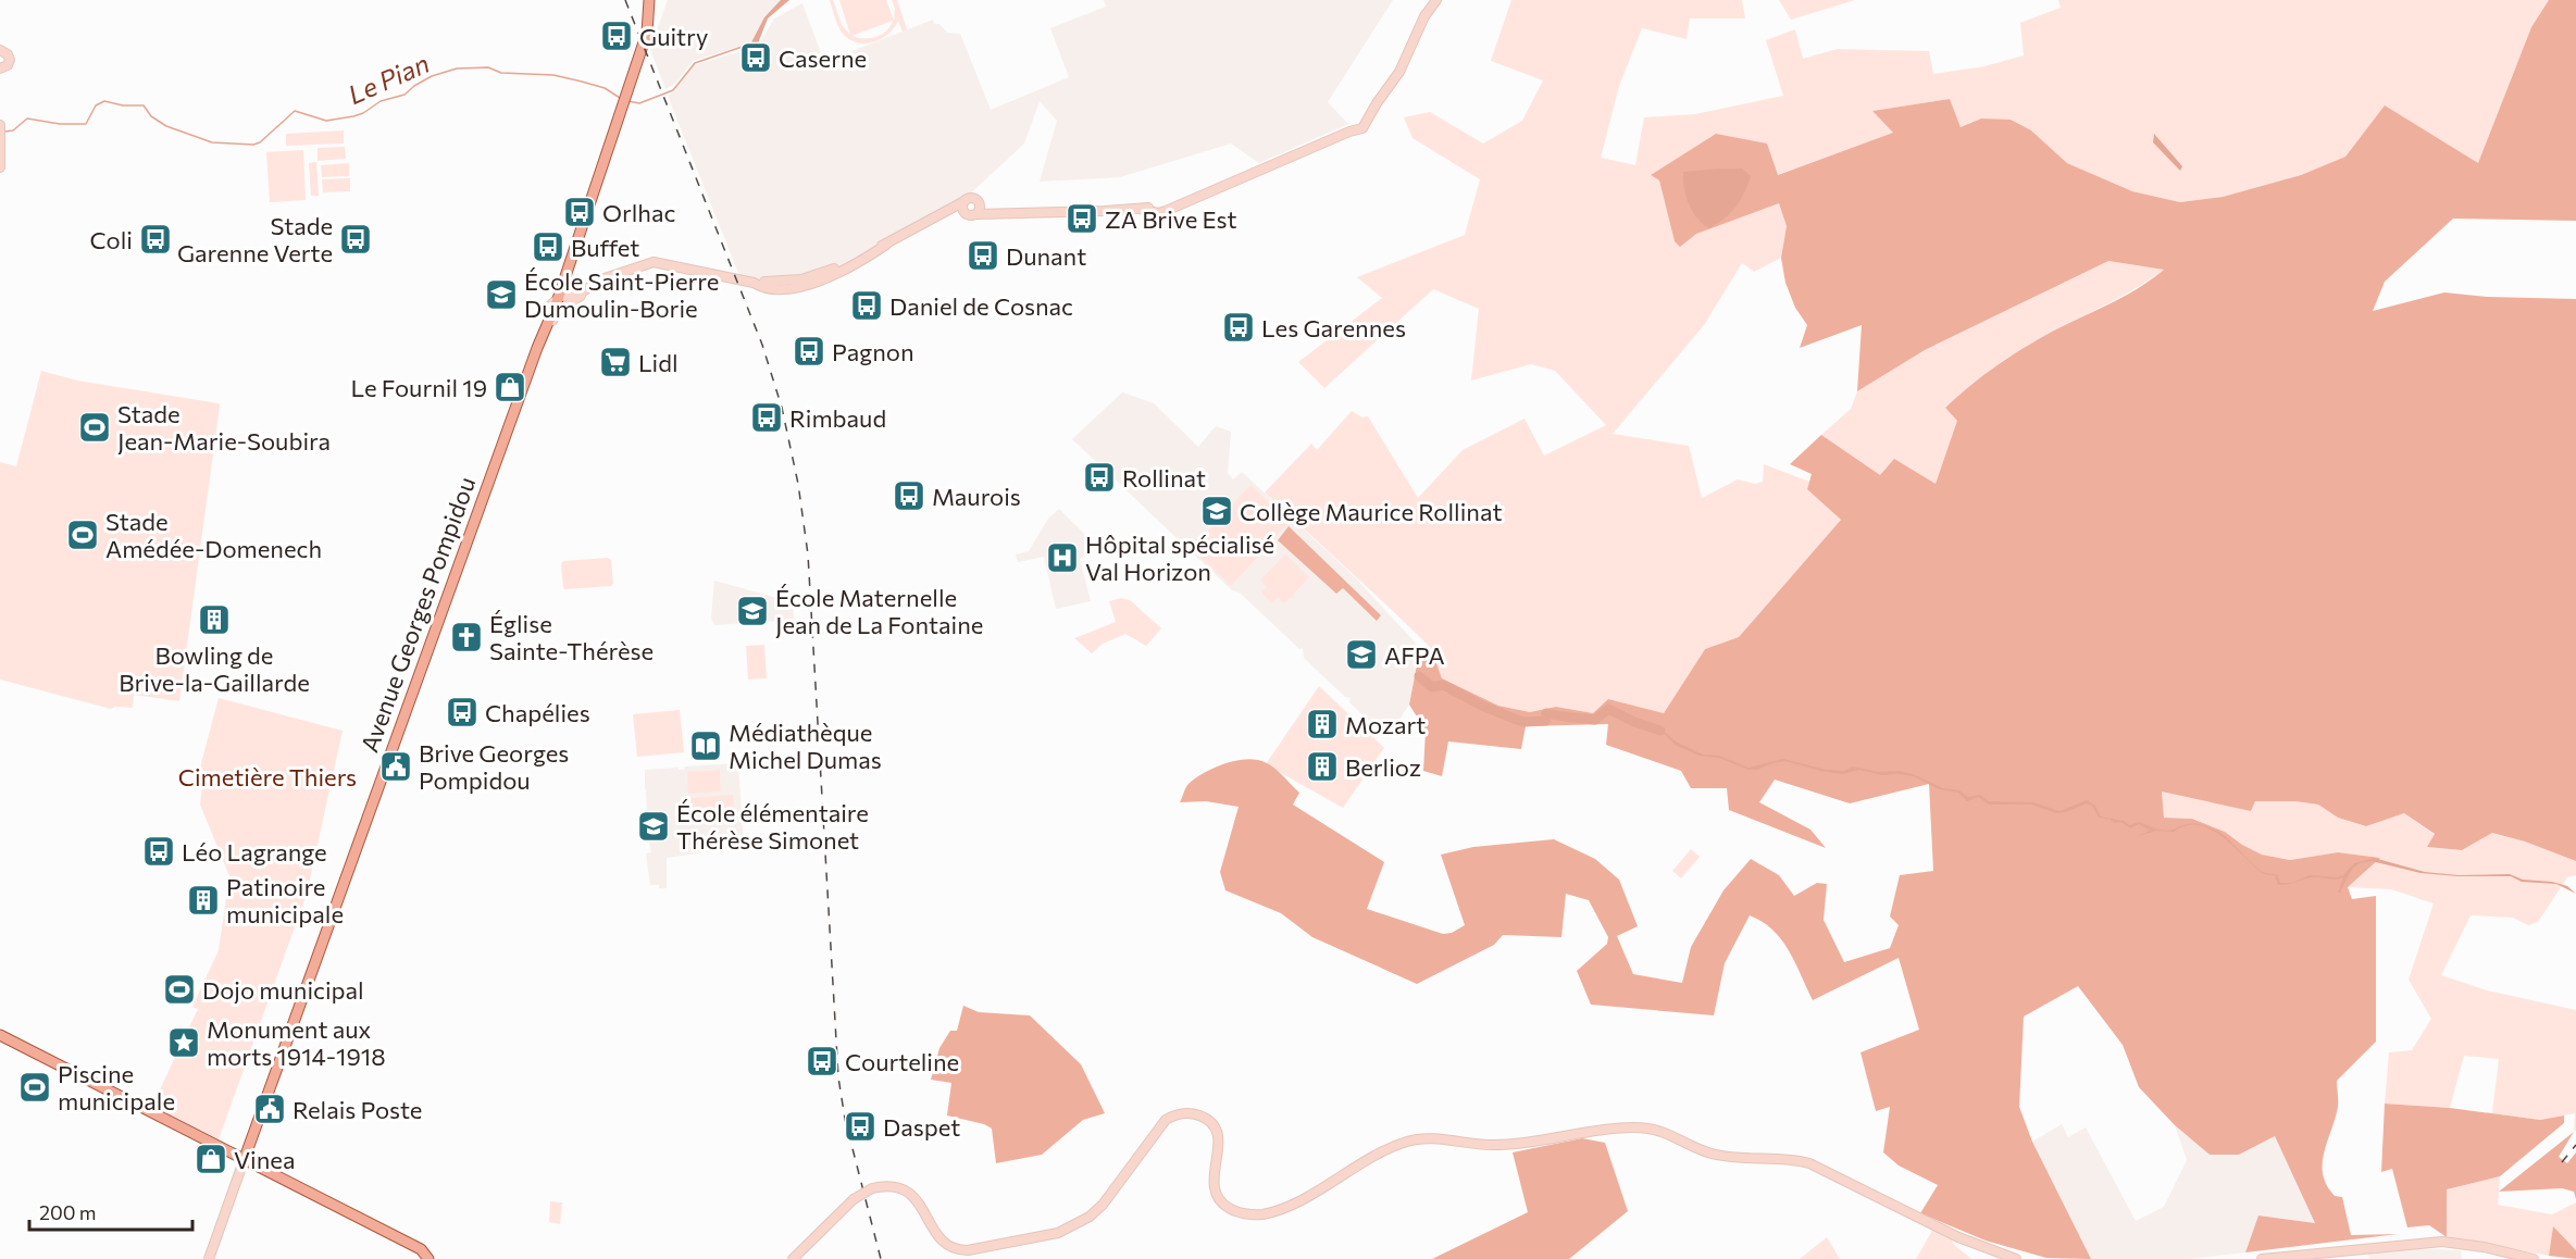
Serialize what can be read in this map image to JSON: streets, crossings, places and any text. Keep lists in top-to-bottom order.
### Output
{
  "streets": {
    "main road": ["Avenue Georges Pompidou"]
  },
  "water": ["Le Pian"],
  "parks": ["Cimetière Thiers"],
  "places": {
    "bus stop": [
      "Guitry",
      "Caserne",
      "Orlhac",
      "ZA Brive Est",
      "Coli",
      "Stade Garenne Verte",
      "Buffet",
      "Dunant",
      "Daniel de Cosnac",
      "Les Garennes",
      "Pagnon",
      "Rimbaud",
      "Rollinat",
      "Maurois",
      "Chapélies",
      "Léo Lagrange",
      "Courteline",
      "Daspet"
    ],
    "school or university": [
      "École Saint-Pierre Dumoulin-Borie",
      "Collège Maurice Rollinat",
      "École Maternelle Jean de La Fontaine",
      "AFPA",
      "École élémentaire Thérèse Simonet"
    ],
    "supermarket": ["Lidl"],
    "shop": ["Le Fournil 19", "Vinea"],
    "sports": [
      "Stade Jean-Marie-Soubira",
      "Stade Amédée-Domenech",
      "Dojo municipal",
      "Piscine municipale"
    ],
    "hospital": ["Hôpital spécialisé Val Horizon"],
    "building": [
      "Bowling de Brive-la-Gaillarde",
      "Mozart",
      "Berlioz",
      "Patinoire municipale"
    ],
    "church": ["Église Sainte-Thérèse"],
    "library": ["Médiathèque Michel Dumas"],
    "public building": ["Brive Georges Pompidou", "Relais Poste"],
    "place": ["Monument aux morts 1914-1918"]
  },
  "scale_bar": "200 m"
}
